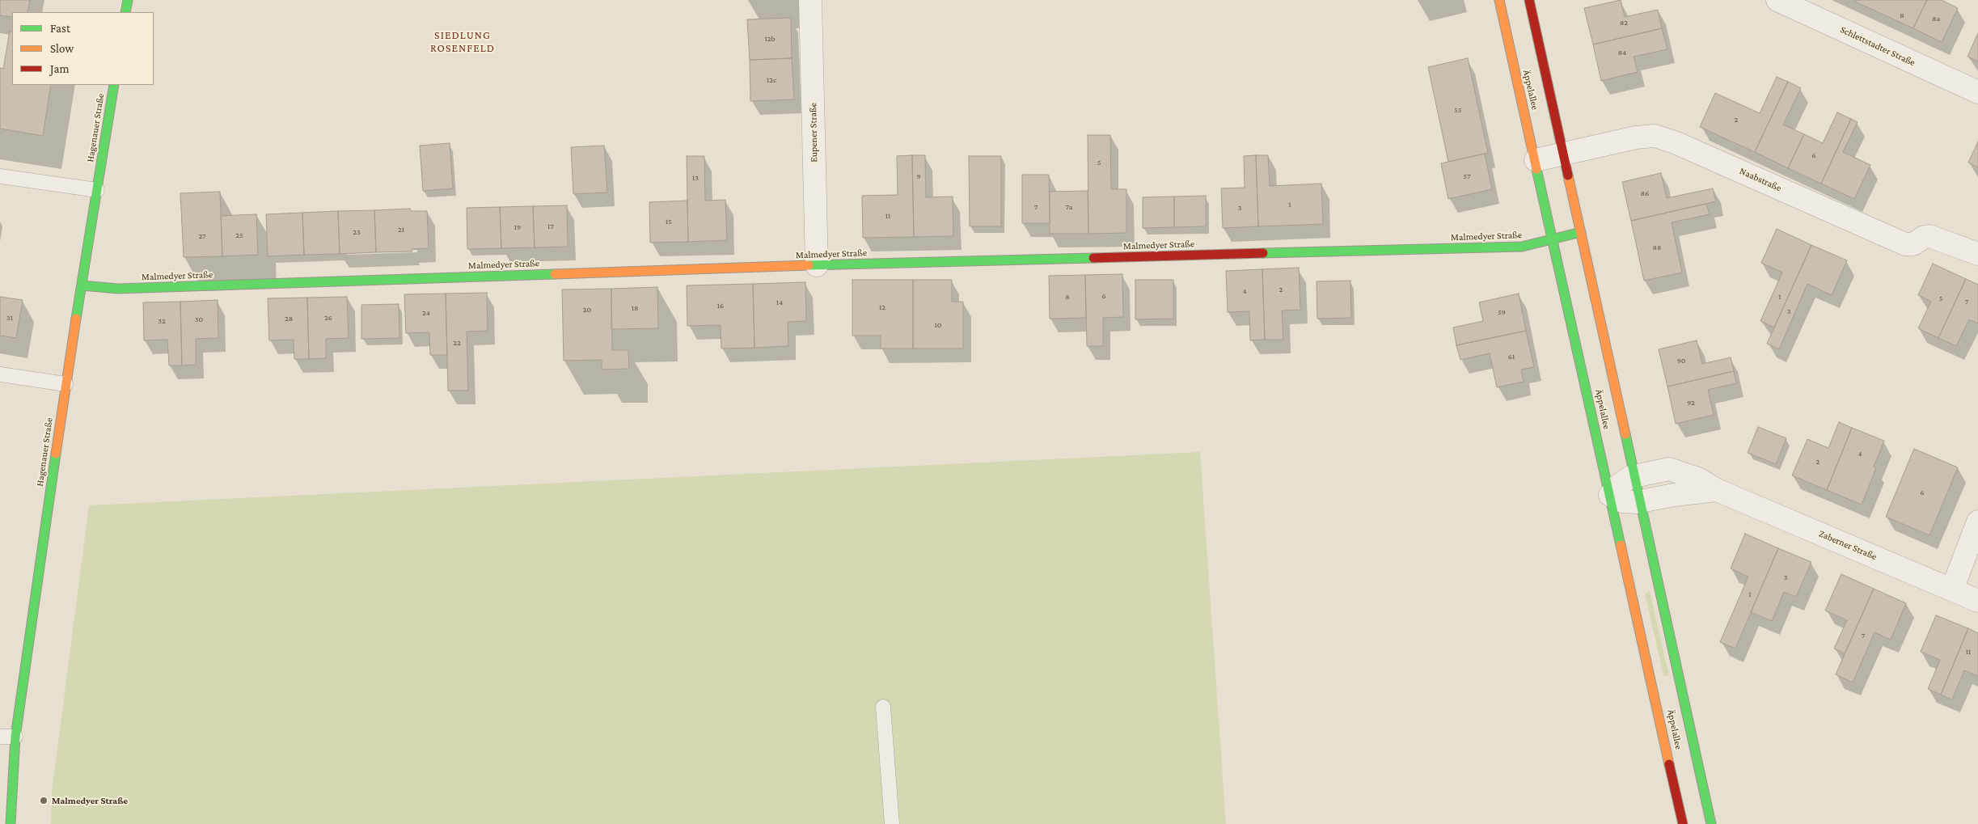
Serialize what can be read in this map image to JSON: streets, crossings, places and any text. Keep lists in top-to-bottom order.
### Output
{
  "streets": {
    "street": [
      "Schlettstadter Straße",
      "Äppelallee",
      "Hagenauer Straße",
      "Eupener Straße",
      "Naabstraße",
      "Malmedyer Straße",
      "Zaberner Straße"
    ]
  },
  "crossings": [
    ["Äppelallee", "Naabstraße"],
    ["Äppelallee", "Malmedyer Straße"],
    ["Äppelallee", "Zaberner Straße"],
    ["Hagenauer Straße", "Malmedyer Straße"],
    ["Eupener Straße", "Malmedyer Straße"]
  ],
  "districts": ["SIEDLUNG ROSENFELD"],
  "places": ["Malmedyer Straße"],
  "house_numbers": [
    "8",
    "8a",
    "82",
    "12b",
    "84",
    "12c",
    "55",
    "2",
    "6",
    "5",
    "9",
    "57",
    "13",
    "86",
    "1",
    "7",
    "7a",
    "3",
    "11",
    "15",
    "17",
    "19",
    "21",
    "23",
    "25",
    "27",
    "88",
    "2",
    "4",
    "6",
    "8",
    "1",
    "5",
    "7",
    "14",
    "16",
    "12",
    "18",
    "20",
    "3",
    "59",
    "24",
    "31",
    "26",
    "28",
    "30",
    "32",
    "10",
    "22",
    "61",
    "90",
    "92",
    "4",
    "2",
    "6",
    "3",
    "1",
    "7",
    "11"
  ],
  "legend": ["Fast", "Slow", "Jam"]
}
